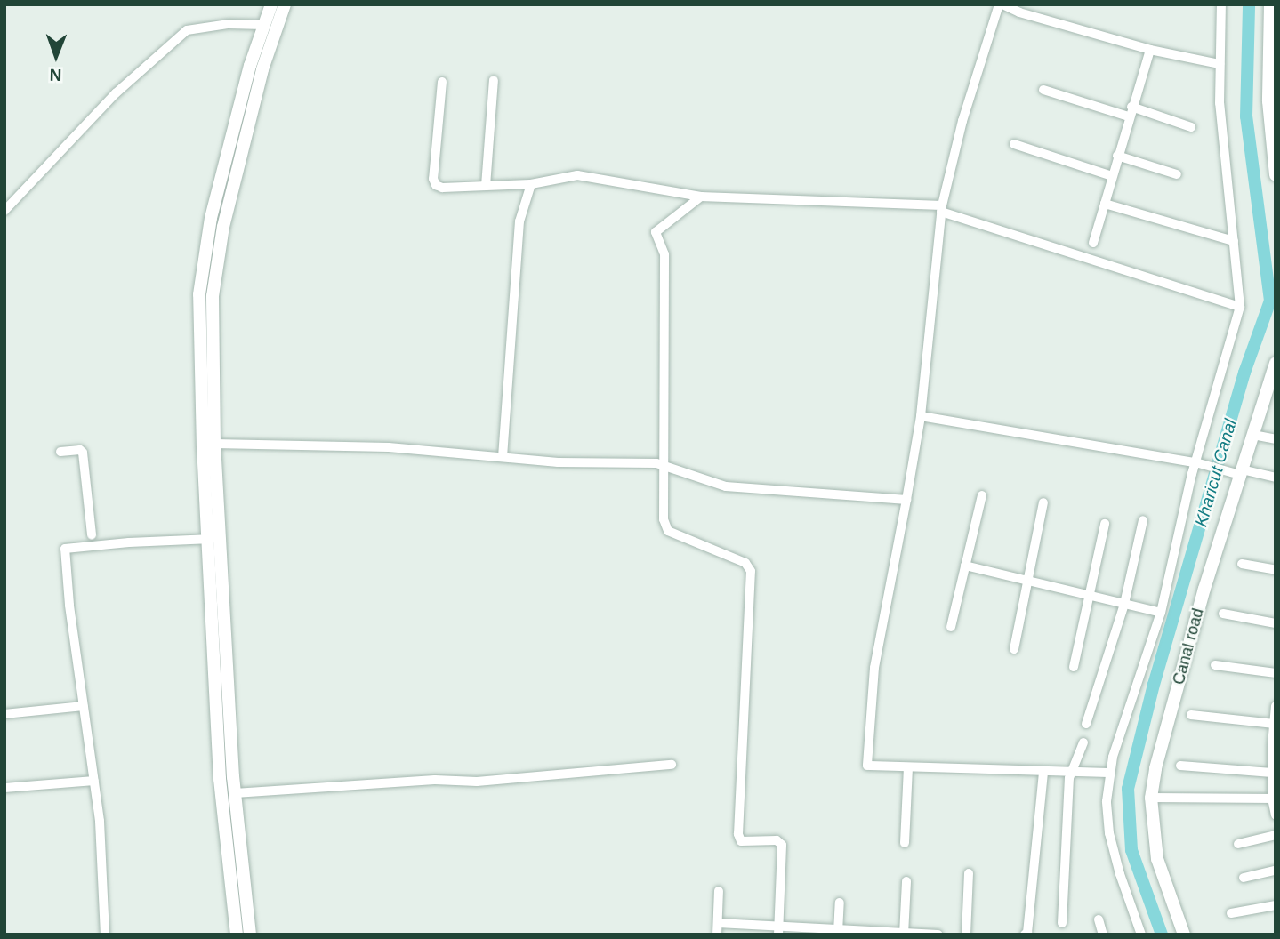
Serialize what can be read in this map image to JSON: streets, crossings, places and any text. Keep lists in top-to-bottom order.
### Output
{
  "streets": {
    "street": ["Canal road"]
  },
  "water": ["Kharicut Canal"],
  "north": "bottom"
}
